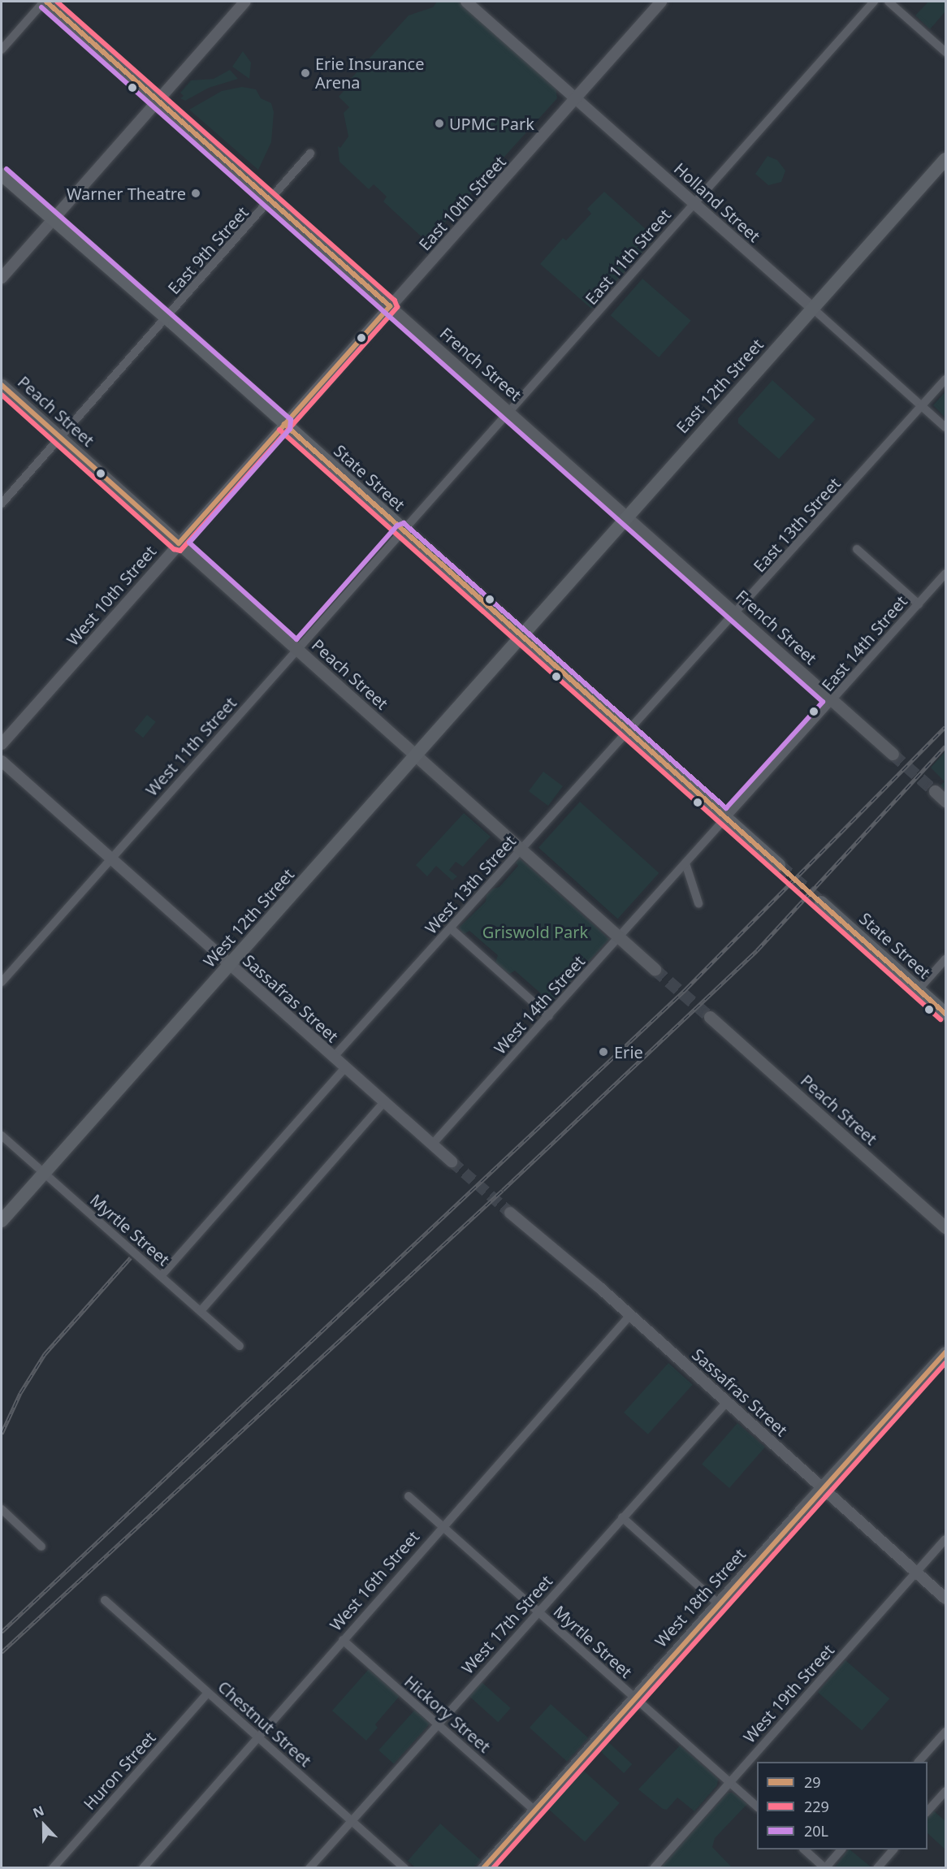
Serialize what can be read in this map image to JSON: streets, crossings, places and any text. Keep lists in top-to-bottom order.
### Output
{
  "streets": {
    "main road": [
      "French Street",
      "East 12th Street",
      "Peach Street",
      "State Street",
      "West 12th Street",
      "West 18th Street"
    ],
    "street": [
      "Holland Street",
      "East 10th Street",
      "East 9th Street",
      "East 11th Street",
      "East 13th Street",
      "West 10th Street",
      "East 14th Street",
      "West 11th Street",
      "West 13th Street",
      "Sassafras Street",
      "West 14th Street",
      "Myrtle Street",
      "West 16th Street",
      "West 17th Street",
      "West 19th Street",
      "Hickory Street",
      "Chestnut Street",
      "Huron Street"
    ]
  },
  "crossings": [
    ["Holland Street", "East 10th Street"],
    ["Holland Street", "East 11th Street"],
    ["Holland Street", "East 12th Street"],
    ["Holland Street", "East 13th Street"],
    ["East 10th Street", "French Street"],
    ["East 10th Street", "State Street"],
    ["East 10th Street", "West 10th Street"],
    ["East 9th Street", "French Street"],
    ["East 9th Street", "Peach Street"],
    ["East 9th Street", "State Street"],
    ["East 11th Street", "French Street"],
    ["East 11th Street", "State Street"],
    ["East 11th Street", "West 11th Street"],
    ["French Street", "East 12th Street"],
    ["French Street", "East 13th Street"],
    ["French Street", "East 14th Street"],
    ["East 12th Street", "State Street"],
    ["East 12th Street", "West 12th Street"],
    ["Peach Street", "West 10th Street"],
    ["Peach Street", "West 11th Street"],
    ["Peach Street", "West 13th Street"],
    ["Peach Street", "West 12th Street"],
    ["Peach Street", "West 14th Street"],
    ["State Street", "East 13th Street"],
    ["State Street", "West 10th Street"],
    ["State Street", "East 14th Street"],
    ["State Street", "West 11th Street"],
    ["State Street", "West 13th Street"],
    ["State Street", "West 12th Street"],
    ["State Street", "West 14th Street"],
    ["East 13th Street", "West 13th Street"],
    ["East 14th Street", "West 14th Street"],
    ["West 11th Street", "Sassafras Street"],
    ["West 13th Street", "Sassafras Street"],
    ["West 12th Street", "Sassafras Street"],
    ["West 12th Street", "Myrtle Street"],
    ["Sassafras Street", "West 14th Street"],
    ["Sassafras Street", "West 16th Street"],
    ["Sassafras Street", "West 18th Street"],
    ["Sassafras Street", "West 17th Street"],
    ["Sassafras Street", "West 19th Street"],
    ["Myrtle Street", "West 16th Street"],
    ["Myrtle Street", "West 18th Street"],
    ["Myrtle Street", "West 17th Street"],
    ["Myrtle Street", "West 19th Street"],
    ["West 16th Street", "Hickory Street"],
    ["West 16th Street", "Chestnut Street"],
    ["West 18th Street", "Hickory Street"],
    ["West 17th Street", "Hickory Street"],
    ["West 17th Street", "Chestnut Street"],
    ["Chestnut Street", "Huron Street"]
  ],
  "parks": ["Griswold Park"],
  "places": [
    "Erie Insurance Arena",
    "UPMC Park",
    "Warner Theatre",
    "Erie"
  ],
  "lines": ["transit line 29", "transit line 229", "transit line 20L"],
  "legend": ["29", "229", "20L"],
  "north": "top"
}
